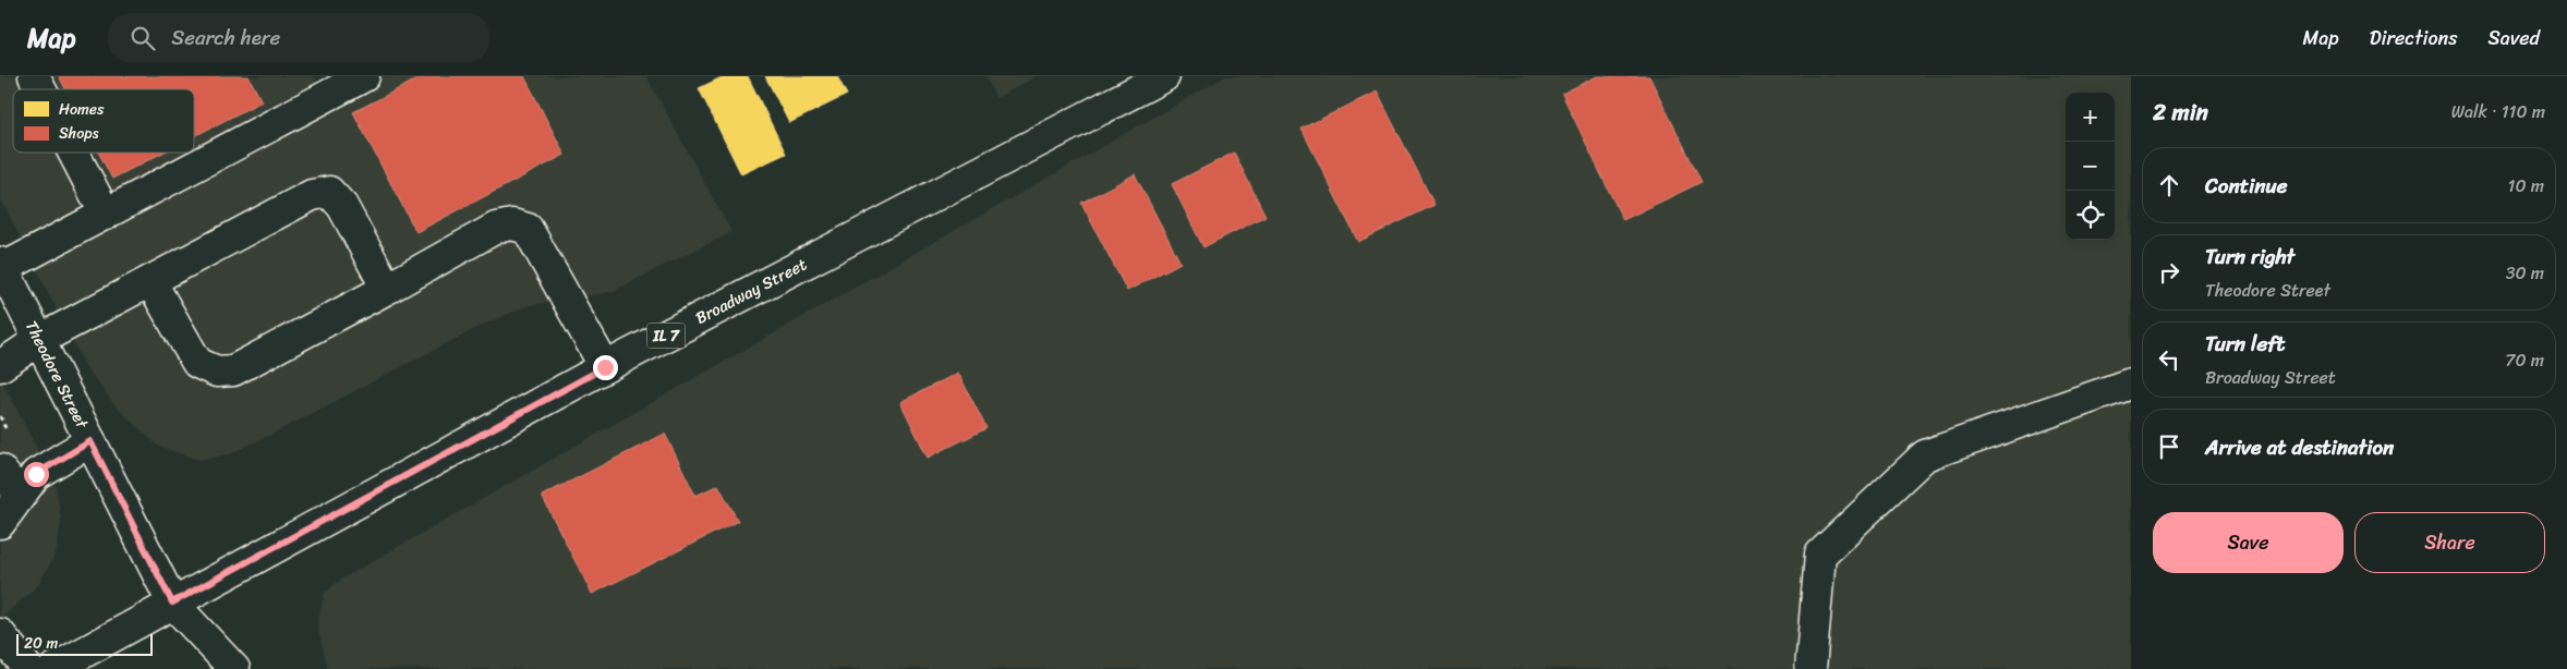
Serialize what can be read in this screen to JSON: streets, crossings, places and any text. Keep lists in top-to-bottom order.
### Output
{
  "streets": {
    "main road": ["Broadway Street", "IL 7", "Theodore Street"]
  },
  "crossings": [
    ["Broadway Street", "Theodore Street"]
  ],
  "legend": ["Homes", "Shops"],
  "scale_bar": "20 m",
  "page": {
    "header": "Map",
    "search": "Search here",
    "nav": ["Map", "Directions", "Saved"],
    "heading": ["2 min", "Walk · 110 m"],
    "map_buttons": ["+", "−"],
    "list": [
      ["Continue", "10 m"],
      ["Turn right", "Theodore Street", "30 m"],
      ["Turn left", "Broadway Street", "70 m"],
      "Arrive at destination"
    ],
    "buttons": ["Save", "Share"],
    "scale": "20 m"
  }
}
